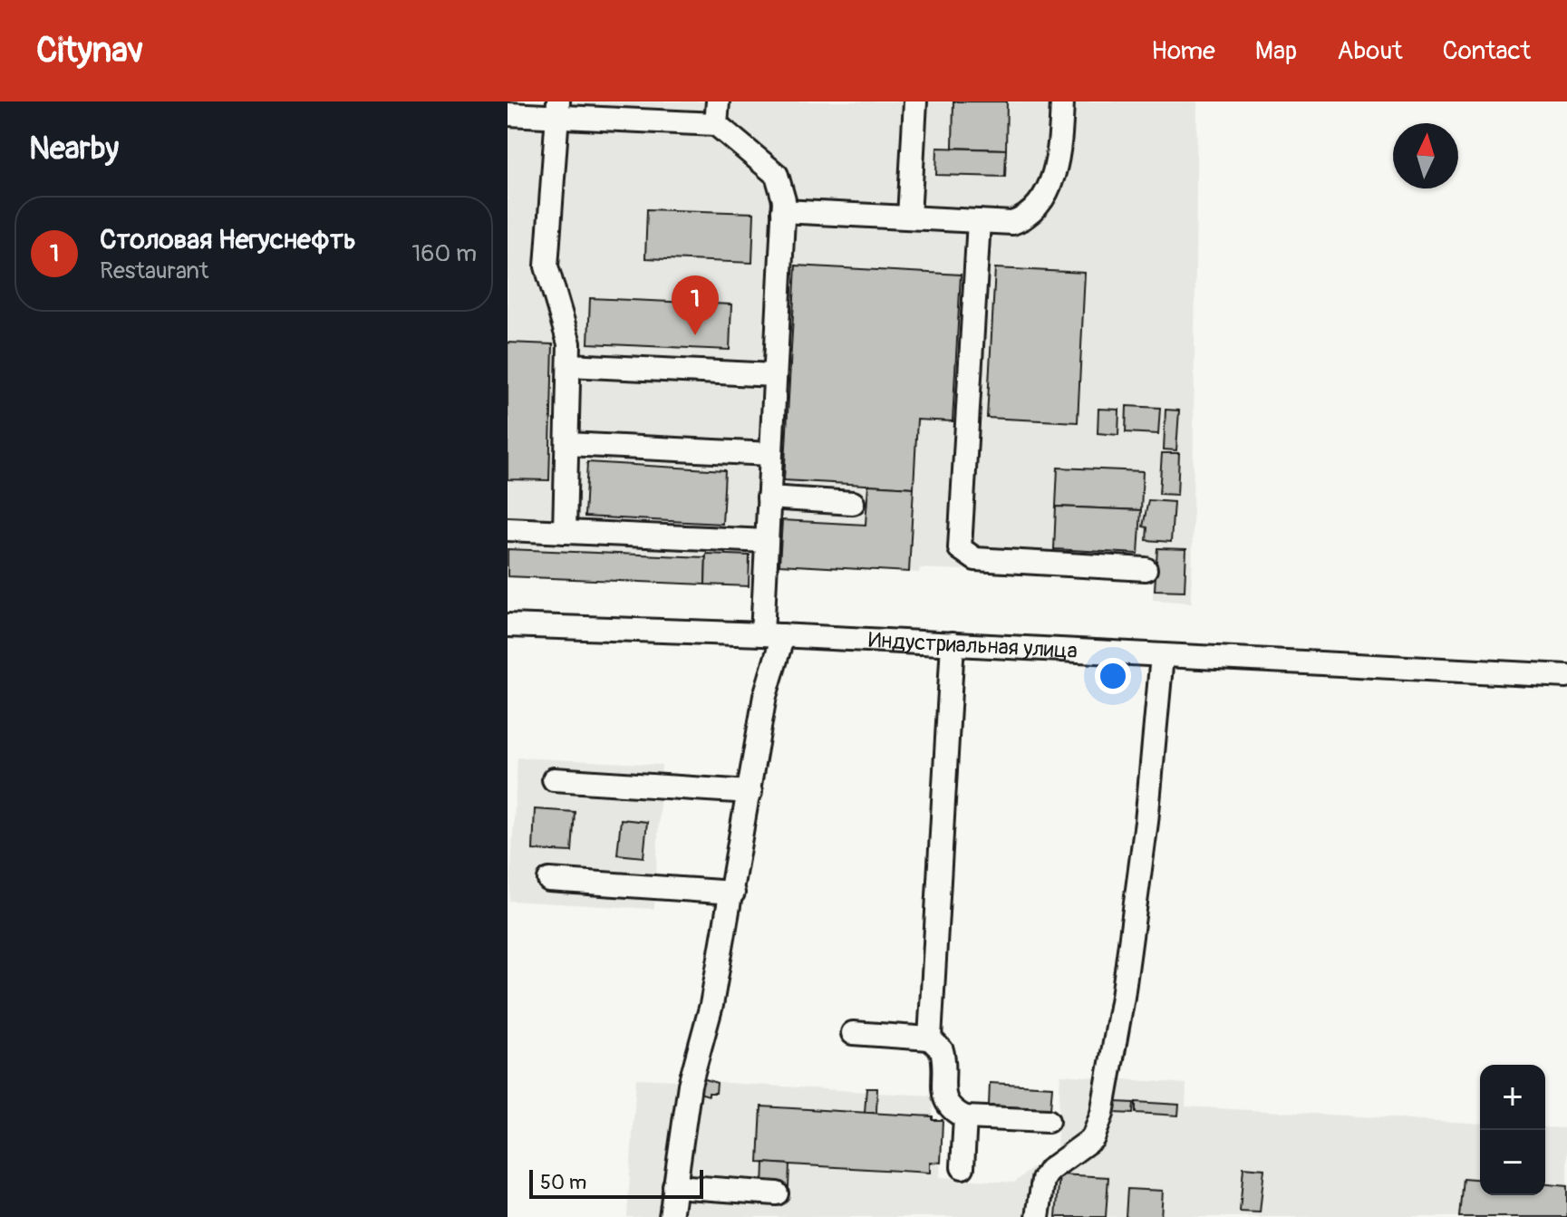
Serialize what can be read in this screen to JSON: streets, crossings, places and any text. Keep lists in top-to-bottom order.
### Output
{
  "streets": {
    "street": ["Индустриальная улица"]
  },
  "scale_bar": "50 m",
  "north": "top",
  "page": {
    "header": "Citynav",
    "nav": [
      "Home",
      "Map",
      "About",
      "Contact"
    ],
    "heading": "Nearby",
    "list": [
      {
        "mark": "1",
        "name": "Столовая Негуснефть",
        "note": "Restaurant",
        "value": "160 m"
      }
    ],
    "pins": "1",
    "map_buttons": ["+", "−"],
    "scale": "50 m"
  }
}
